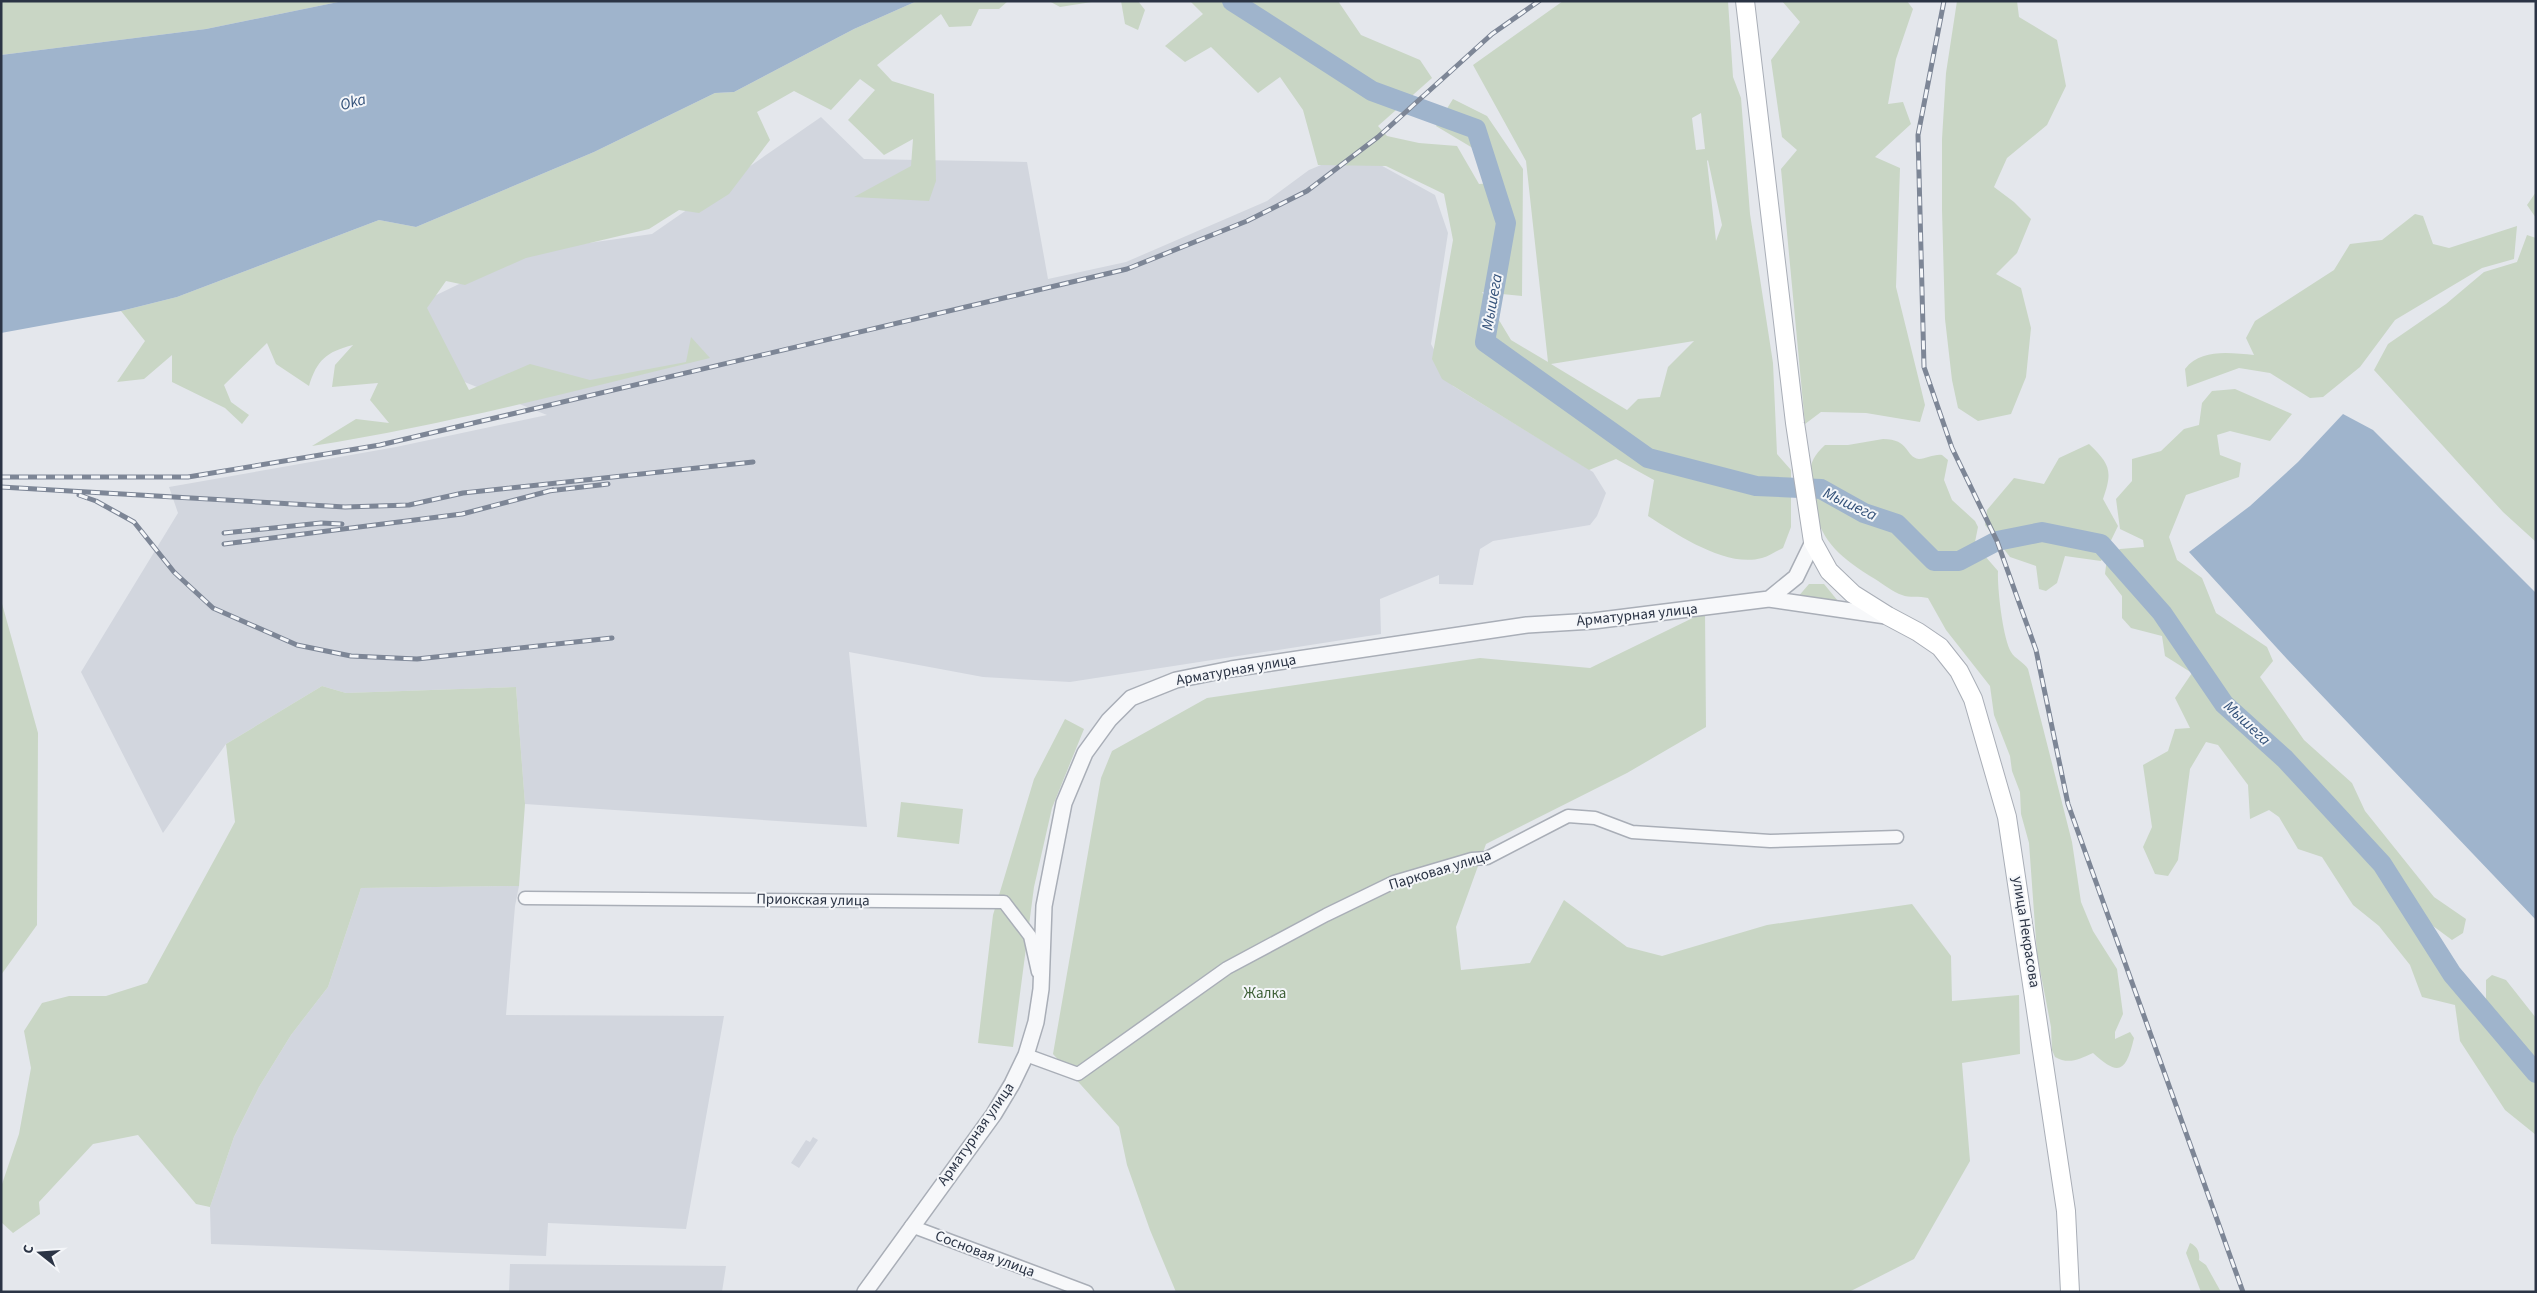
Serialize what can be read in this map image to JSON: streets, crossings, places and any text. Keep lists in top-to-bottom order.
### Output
{
  "streets": {
    "main road": ["улица Некрасова"],
    "street": [
      "Арматурная улица",
      "Парковая улица",
      "Приокская улица",
      "Сосновая улица"
    ]
  },
  "crossings": [
    ["Арматурная улица", "Парковая улица"],
    ["Арматурная улица", "Приокская улица"],
    ["Арматурная улица", "улица Некрасова"],
    ["Арматурная улица", "Сосновая улица"]
  ],
  "water": ["Oka", "Мышега"],
  "parks": ["Жалка"],
  "north": "left"
}
